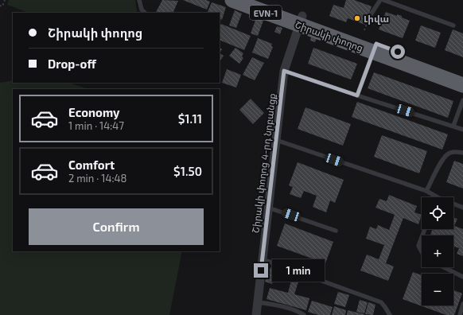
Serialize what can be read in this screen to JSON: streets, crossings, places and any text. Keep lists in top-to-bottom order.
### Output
{
  "streets": {
    "highway": ["EVN-1", "Շիրակի փողոց"],
    "street": ["Շիրակի փողոց 4-րդ նրբանցք"]
  },
  "crossings": [
    ["Շիրակի փողոց", "Շիրակի փողոց 4-րդ նրբանցք"]
  ],
  "places": ["Լիվա"],
  "page": {
    "banner": ["Շիրակի փողոց", "Drop-off"],
    "list": [
      {
        "name": "Economy",
        "note": "1 min · 14:47",
        "value": "$1.11"
      },
      {
        "name": "Comfort",
        "note": "2 min · 14:48",
        "value": "$1.50"
      }
    ],
    "map_buttons": ["+", "−"],
    "buttons": "Confirm",
    "bubble": "1 min"
  }
}
